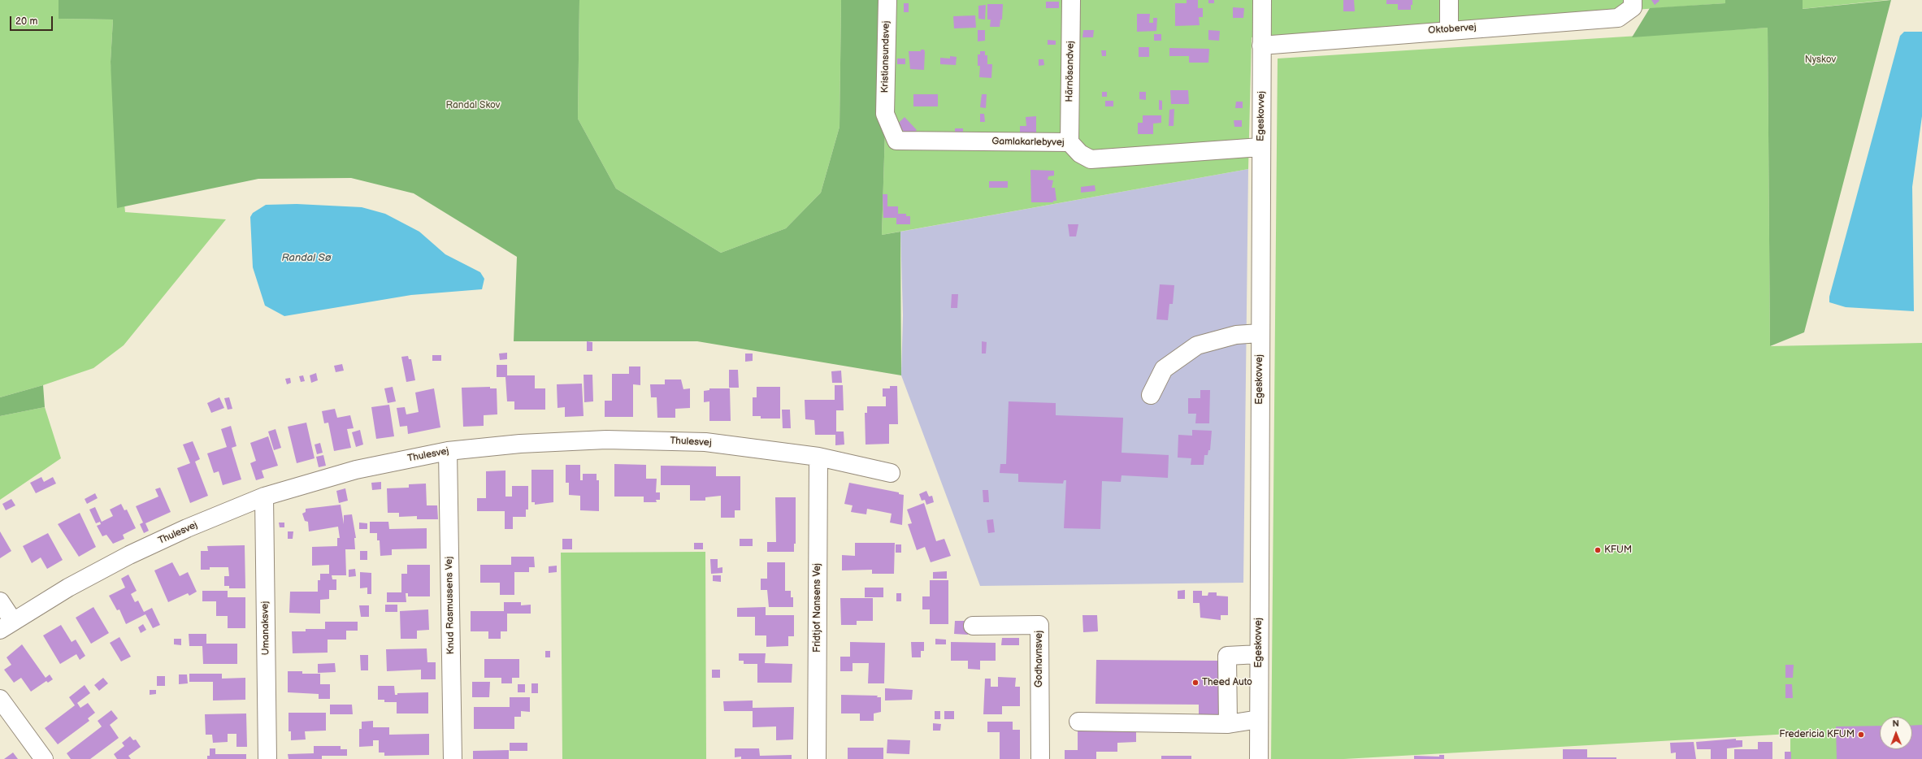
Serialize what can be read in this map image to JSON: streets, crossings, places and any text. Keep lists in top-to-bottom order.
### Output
{
  "streets": {
    "street": [
      "Oktobervej",
      "Kristiansundsvej",
      "Härnösandvej",
      "Egeskovvej",
      "Gamlakarlebyvej",
      "Thulesvej",
      "Knud Rasmussens Vej",
      "Fridtjof Nansens Vej",
      "Umanaksvej",
      "Godhavnsvej"
    ]
  },
  "crossings": [
    ["Oktobervej", "Egeskovvej"],
    ["Kristiansundsvej", "Gamlakarlebyvej"],
    ["Härnösandvej", "Gamlakarlebyvej"],
    ["Egeskovvej", "Gamlakarlebyvej"],
    ["Thulesvej", "Knud Rasmussens Vej"],
    ["Thulesvej", "Fridtjof Nansens Vej"],
    ["Thulesvej", "Umanaksvej"]
  ],
  "water": ["Randal Sø"],
  "parks": ["Nyskov", "Randal Skov"],
  "places": ["KFUM", "Theed Auto", "Fredericia KFUM"],
  "scale_bar": "20 m",
  "north": "top"
}
